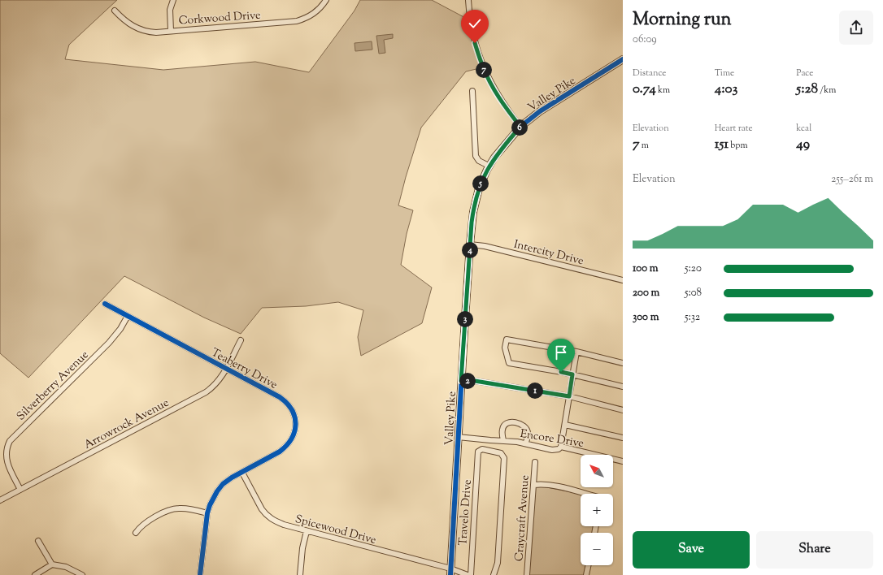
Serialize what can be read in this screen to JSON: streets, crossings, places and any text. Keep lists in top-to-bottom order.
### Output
{
  "streets": {
    "street": [
      "Corkwood Drive",
      "Valley Pike",
      "Intercity Drive",
      "Teaberry Drive",
      "Silverberry Avenue",
      "Arrowrock Avenue",
      "Encore Drive",
      "Travelo Drive",
      "Craycraft Avenue",
      "Spicewood Drive"
    ]
  },
  "crossings": [
    ["Valley Pike", "Intercity Drive"],
    ["Valley Pike", "Encore Drive"],
    ["Valley Pike", "Spicewood Drive"],
    ["Teaberry Drive", "Silverberry Avenue"],
    ["Teaberry Drive", "Arrowrock Avenue"],
    ["Teaberry Drive", "Spicewood Drive"],
    ["Silverberry Avenue", "Arrowrock Avenue"]
  ],
  "north": "top left",
  "page": {
    "heading": ["Morning run", "06:09"],
    "stats": [
      ["Distance", "0.74 km"],
      ["Time", "4:03"],
      ["Pace", "5:28 /km"],
      ["Elevation", "7 m"],
      ["Heart rate", "151 bpm"],
      ["kcal", "49"]
    ],
    "pins": [
      "7",
      "6",
      "5",
      "4",
      "3",
      "2",
      "1"
    ],
    "chart": ["Elevation", "255–261 m"],
    "list": [
      {
        "name": "100 m",
        "note": "5:20"
      },
      {
        "name": "200 m",
        "note": "5:08"
      },
      {
        "name": "300 m",
        "note": "5:32"
      }
    ],
    "map_buttons": ["+", "−"],
    "buttons": ["Save", "Share"]
  }
}
